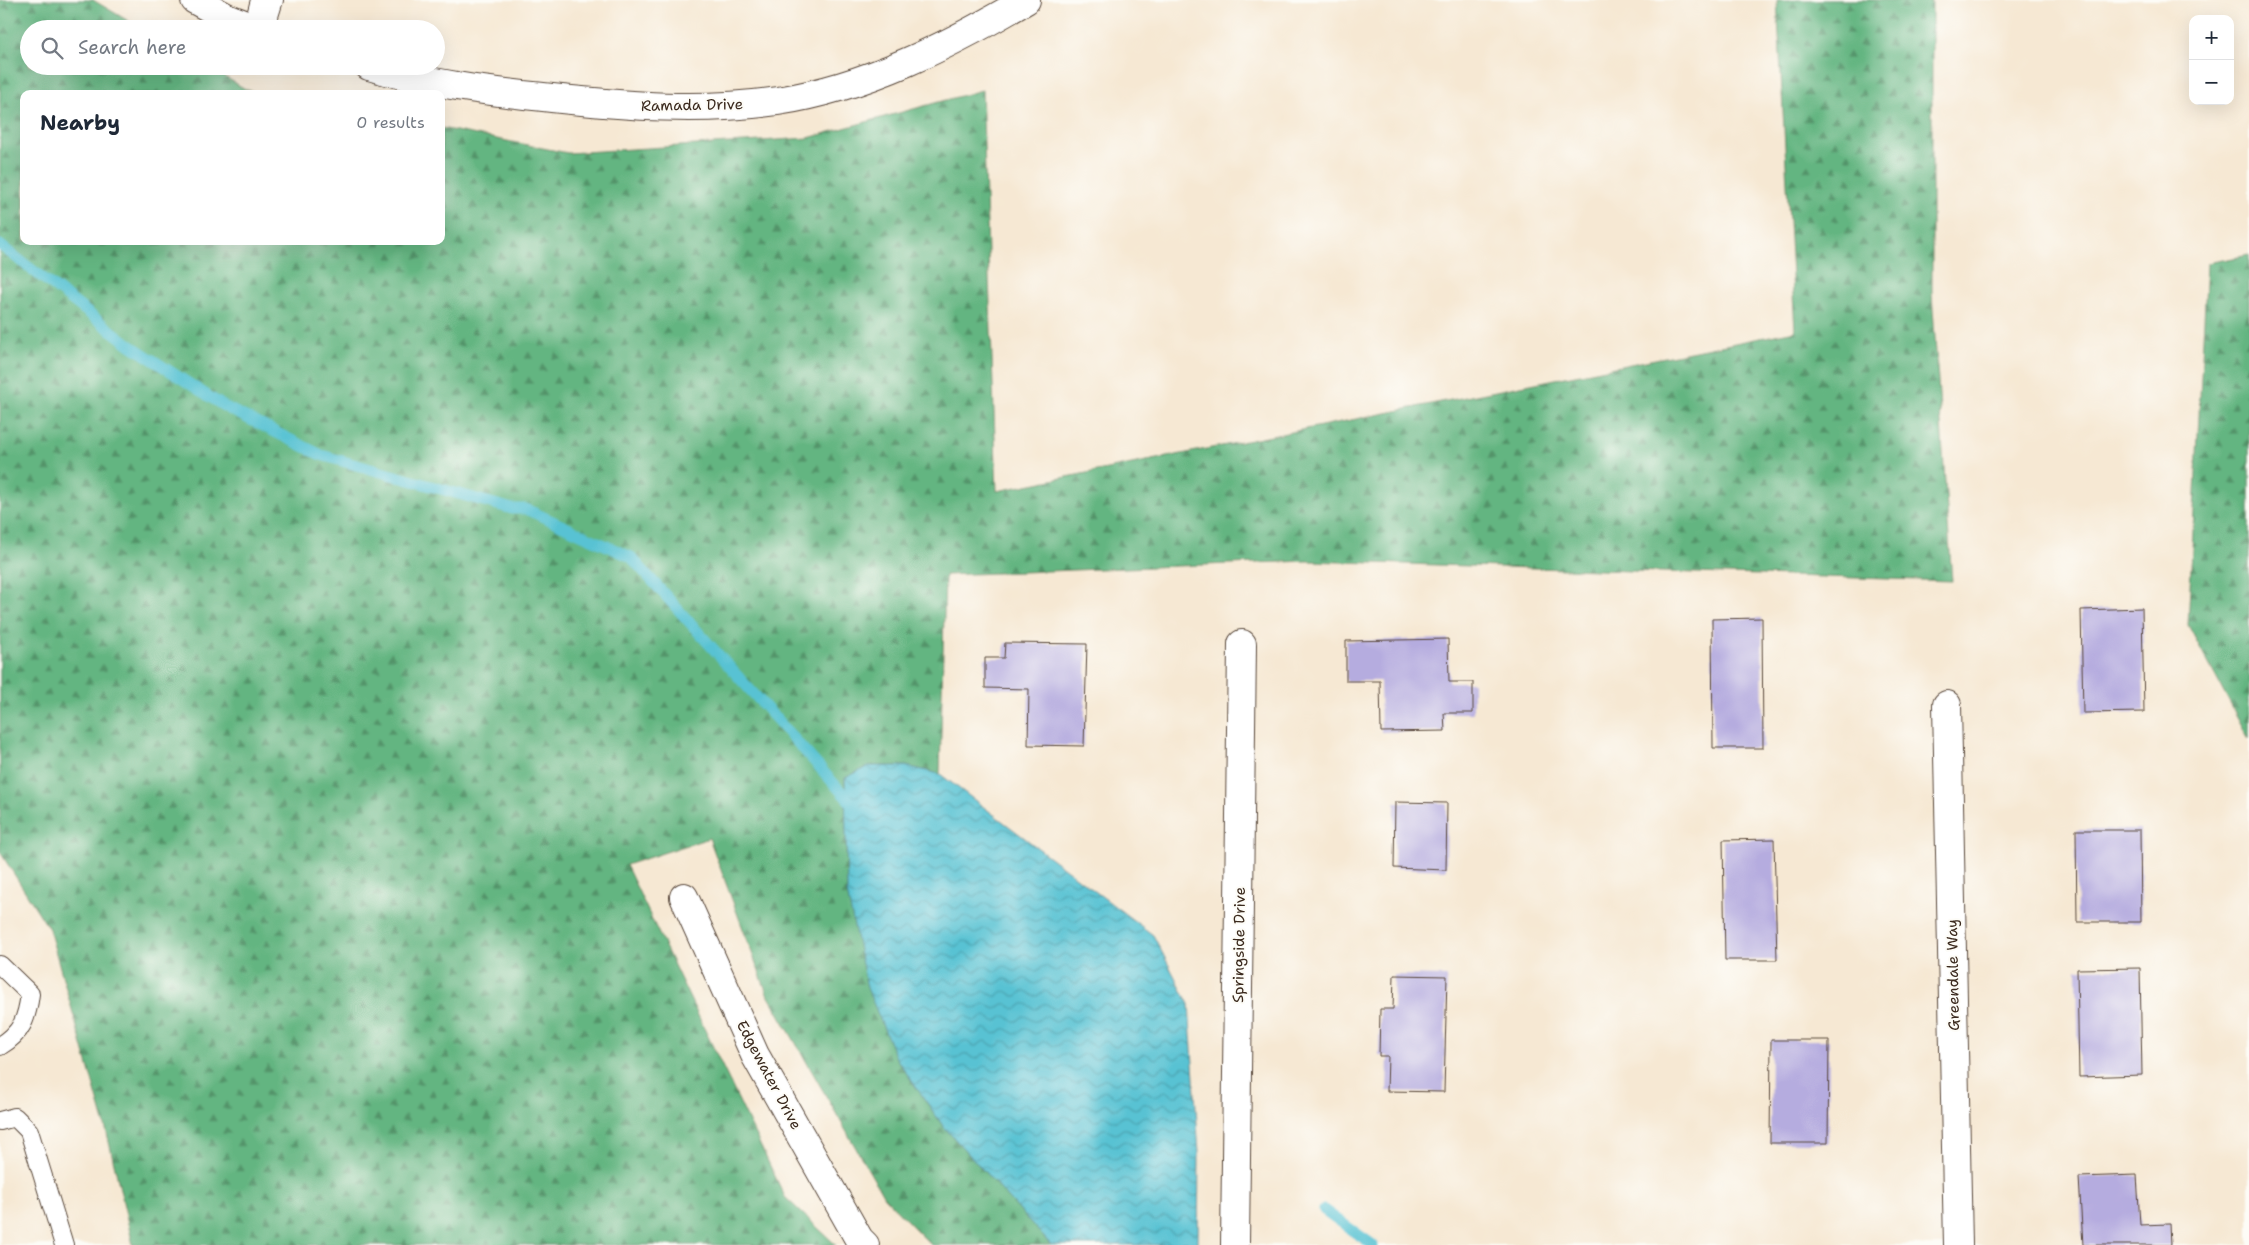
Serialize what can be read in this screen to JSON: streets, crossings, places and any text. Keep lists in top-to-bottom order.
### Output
{
  "streets": {
    "street": [
      "Ramada Drive",
      "Springside Drive",
      "Greendale Way",
      "Edgewater Drive"
    ]
  },
  "page": {
    "map_buttons": ["+", "−"],
    "search": "Search here",
    "heading": ["Nearby", "0 results"]
  }
}
